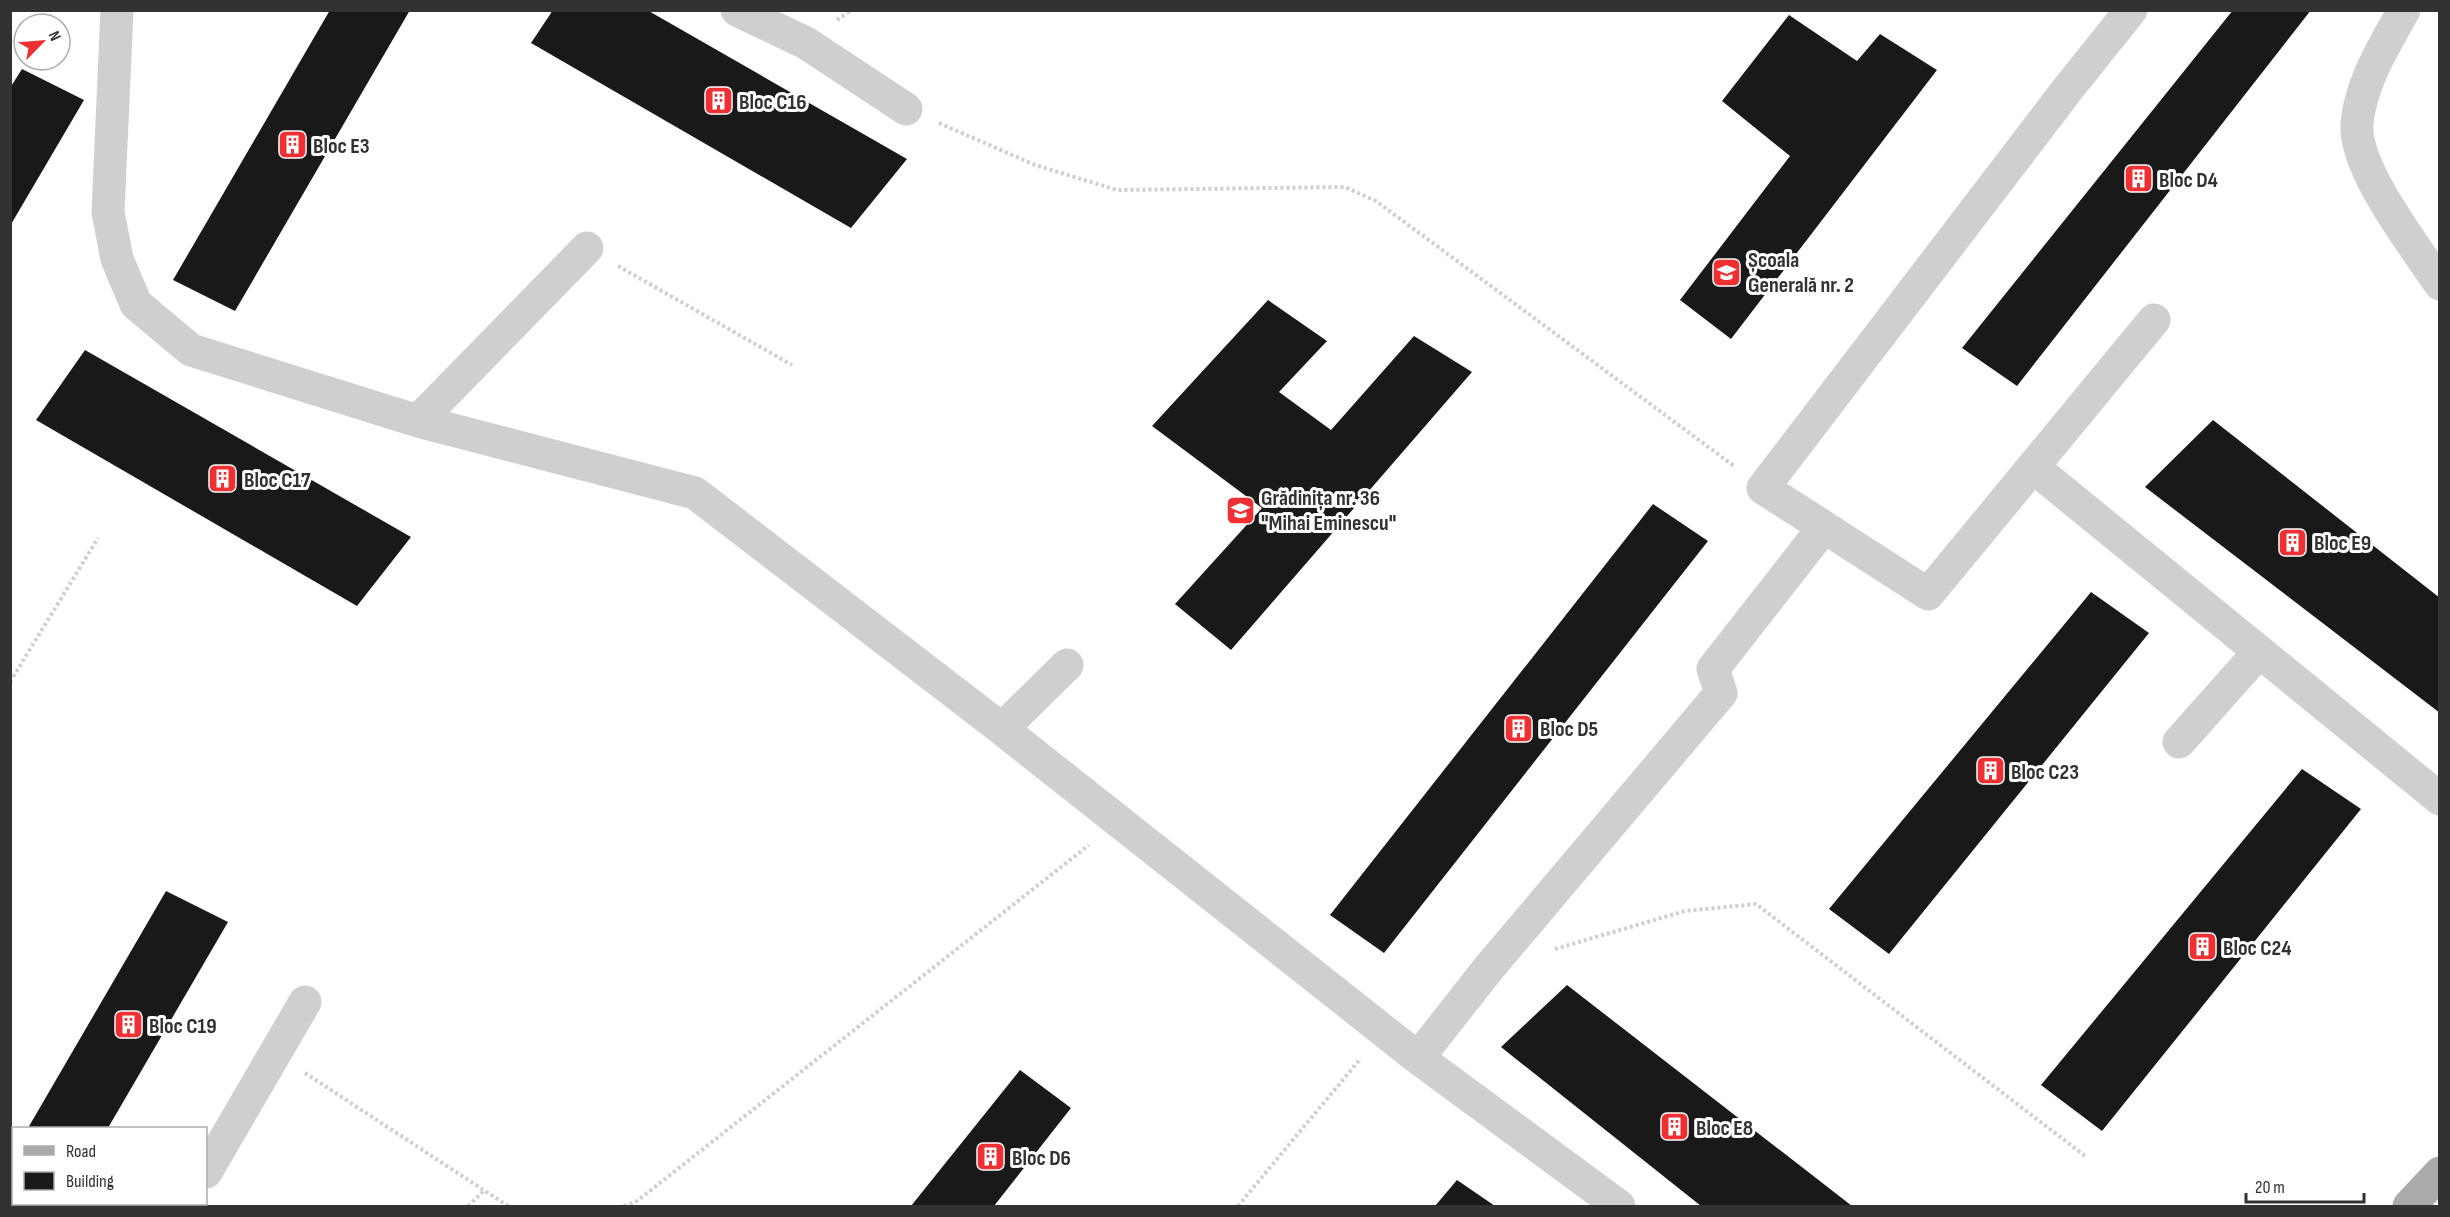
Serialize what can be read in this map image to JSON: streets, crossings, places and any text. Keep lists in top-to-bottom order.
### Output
{
  "places": {
    "building": [
      "Bloc C16",
      "Bloc E3",
      "Bloc D4",
      "Bloc C17",
      "Bloc E9",
      "Bloc D5",
      "Bloc C23",
      "Bloc C24",
      "Bloc C19",
      "Bloc E8",
      "Bloc D6"
    ],
    "school or university": ["Școala Generală nr. 2", "Grădinița nr. 36 \"Mihai Eminescu\""]
  },
  "legend": ["Road", "Building"],
  "scale_bar": "20 m",
  "north": "top right"
}
